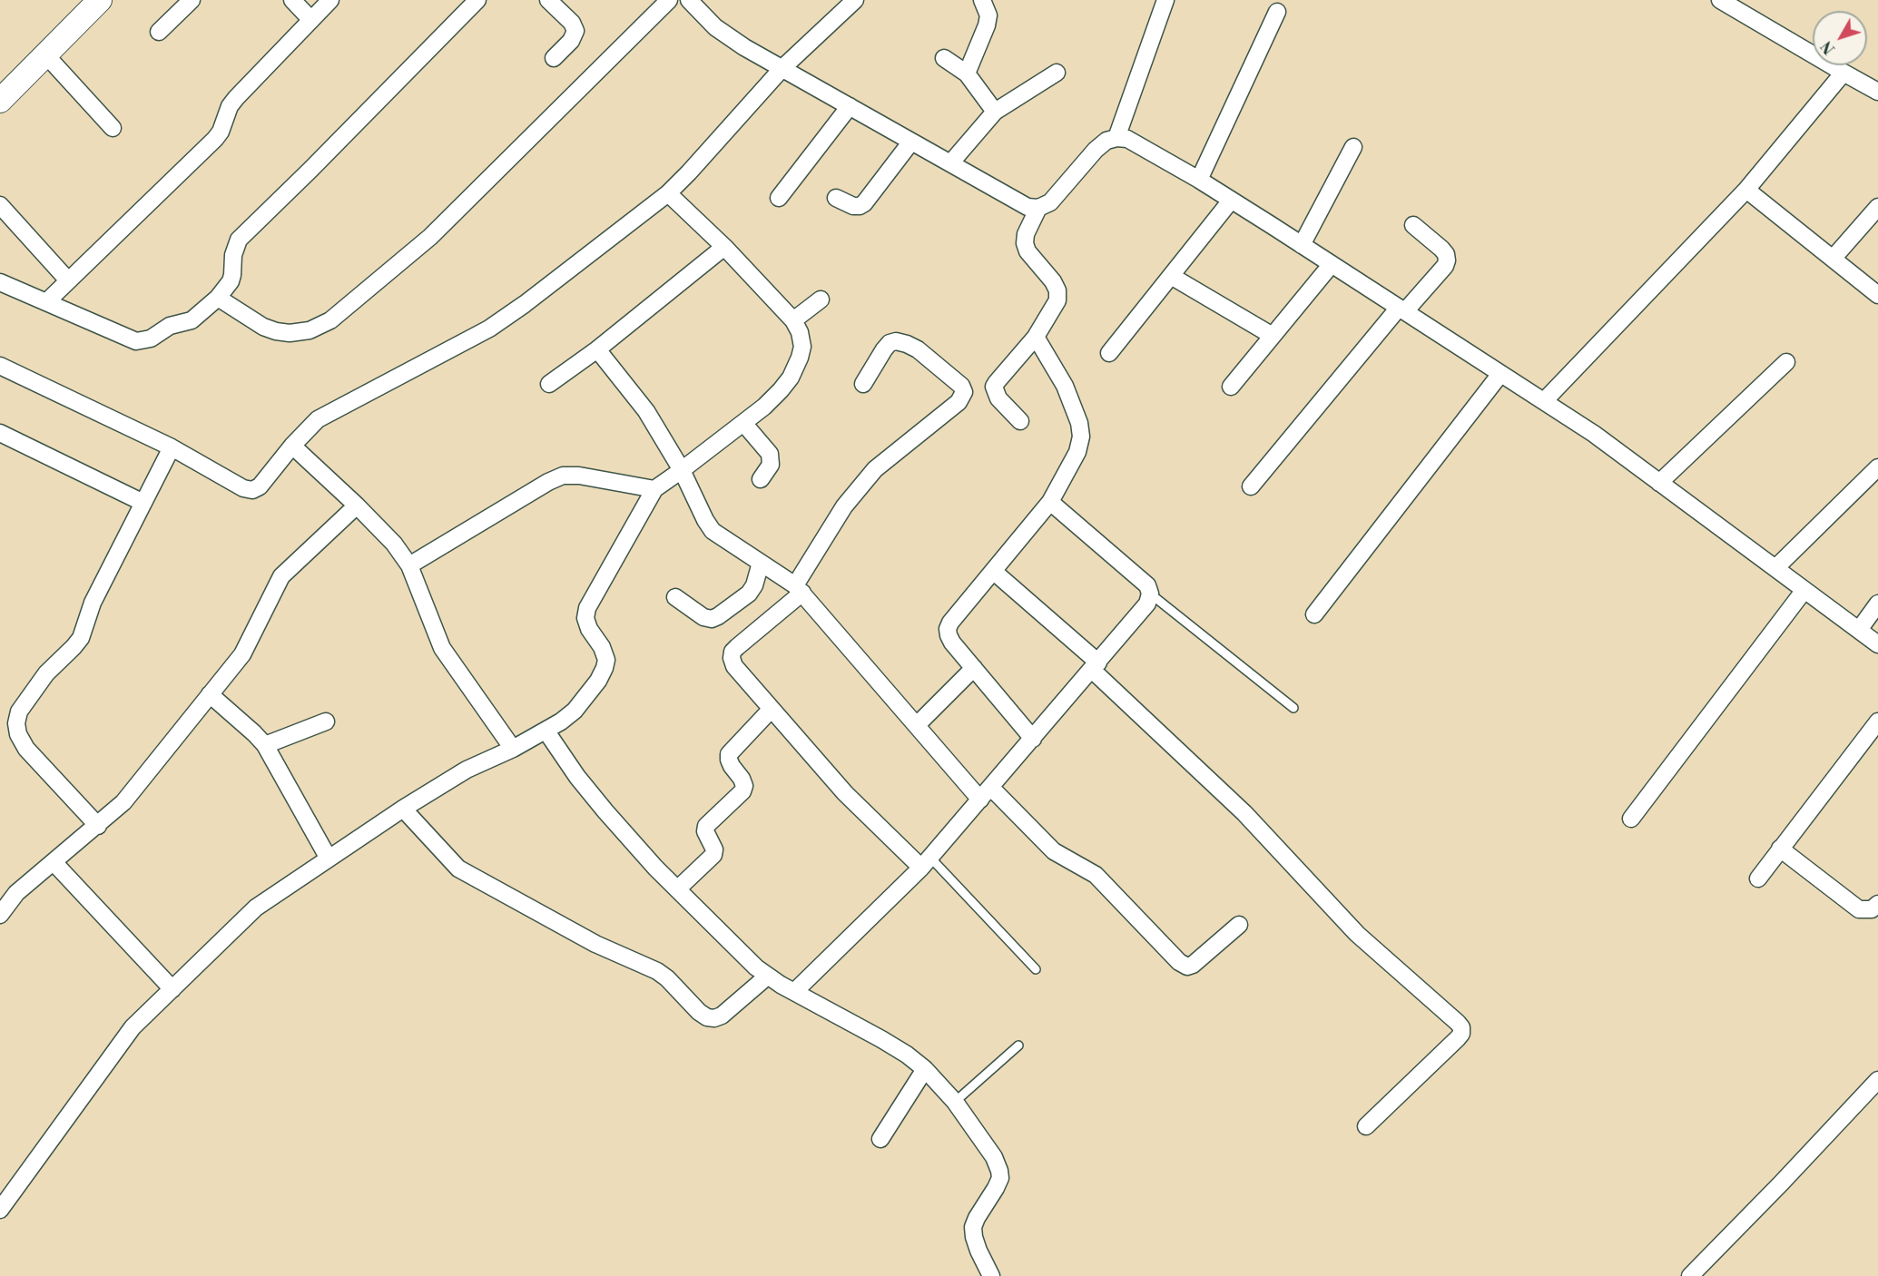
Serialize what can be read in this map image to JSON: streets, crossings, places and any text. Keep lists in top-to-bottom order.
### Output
{
  "north": "bottom left"
}
